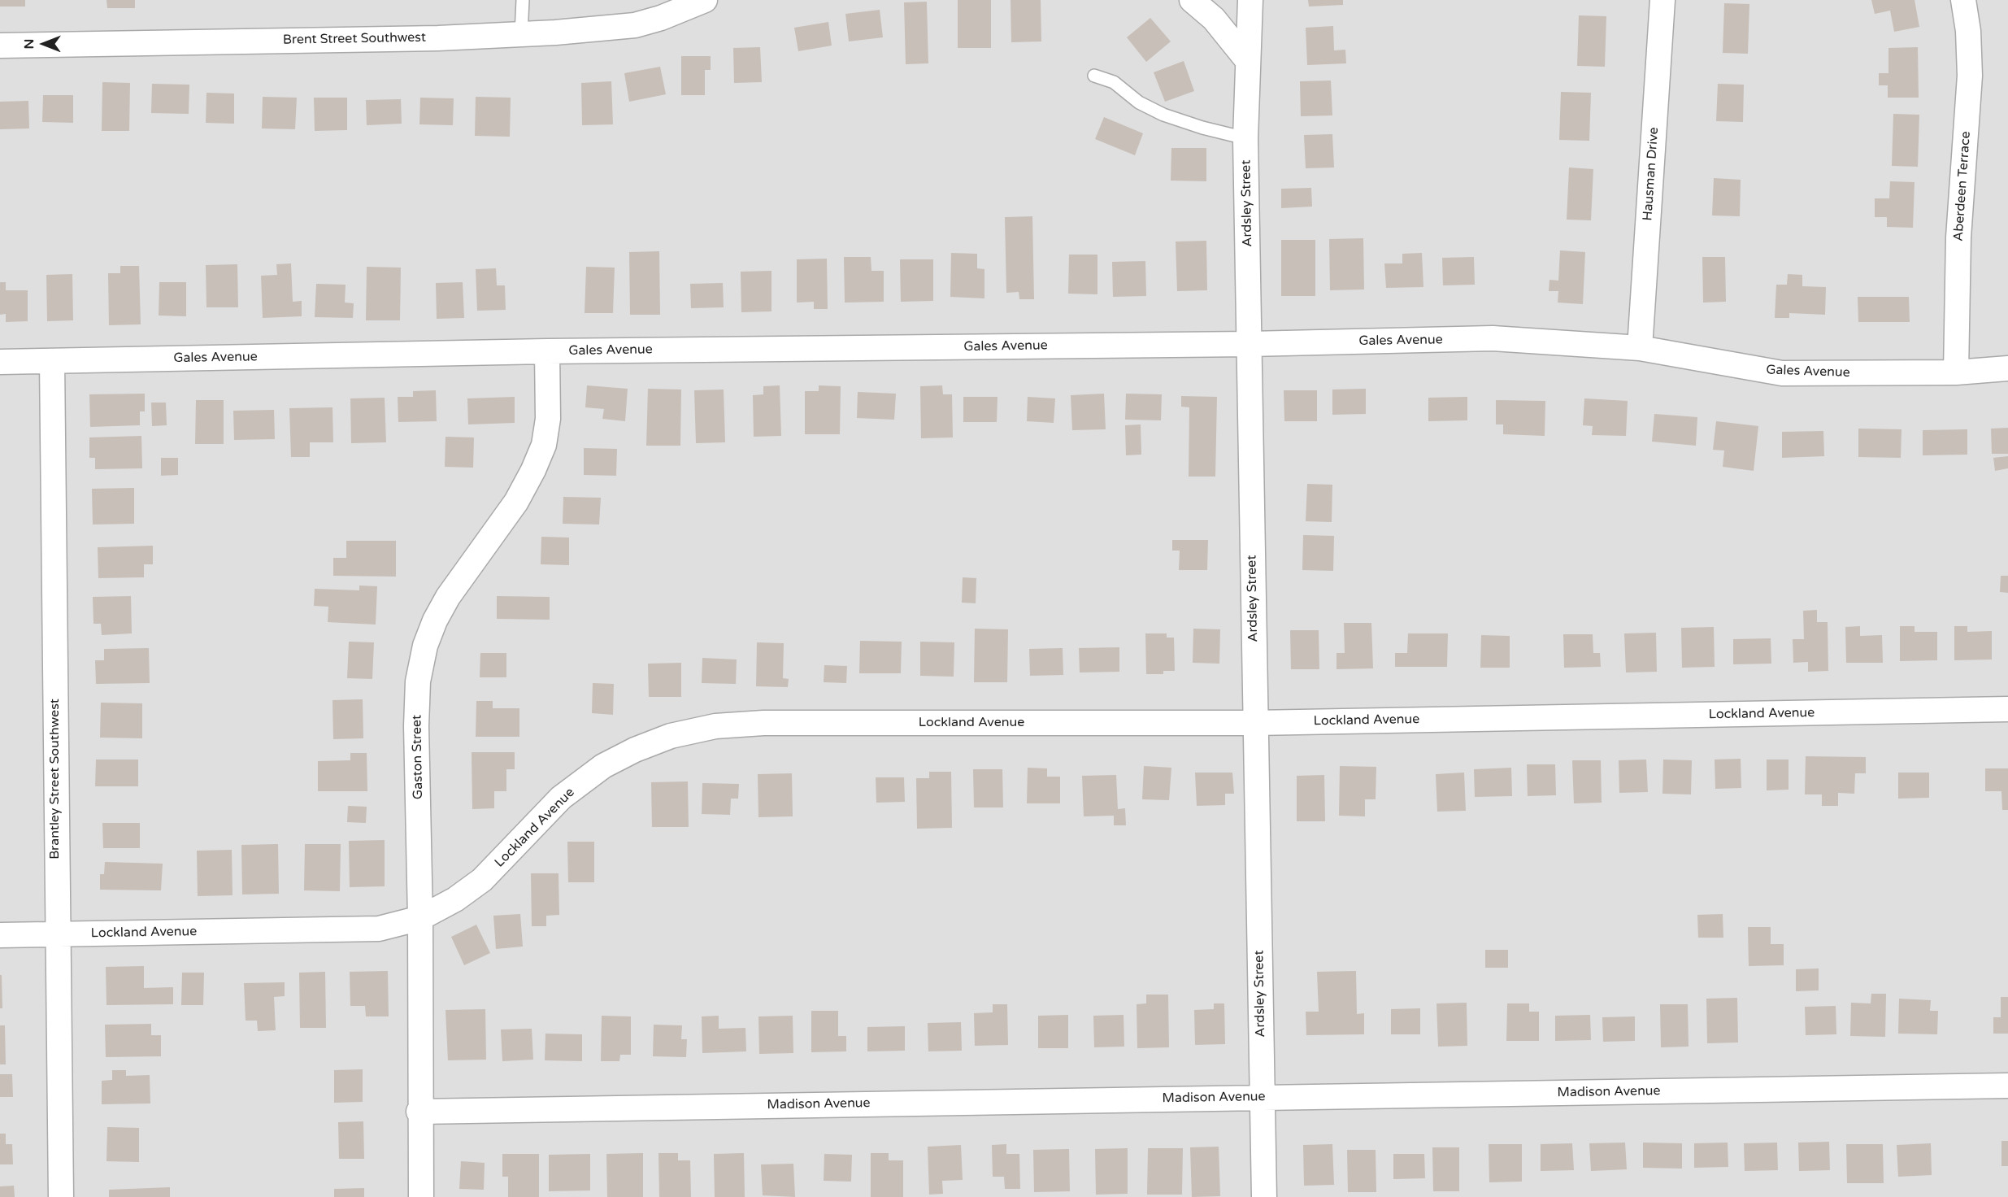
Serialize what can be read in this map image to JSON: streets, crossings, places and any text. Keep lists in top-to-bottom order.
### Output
{
  "streets": {
    "street": [
      "Brent Street Southwest",
      "Hausman Drive",
      "Aberdeen Terrace",
      "Ardsley Street",
      "Gales Avenue",
      "Lockland Avenue",
      "Gaston Street",
      "Brantley Street Southwest",
      "Madison Avenue"
    ]
  },
  "crossings": [
    ["Hausman Drive", "Gales Avenue"],
    ["Aberdeen Terrace", "Gales Avenue"],
    ["Ardsley Street", "Gales Avenue"],
    ["Ardsley Street", "Lockland Avenue"],
    ["Ardsley Street", "Madison Avenue"],
    ["Gales Avenue", "Gaston Street"],
    ["Gales Avenue", "Brantley Street Southwest"],
    ["Lockland Avenue", "Gaston Street"],
    ["Lockland Avenue", "Brantley Street Southwest"],
    ["Gaston Street", "Madison Avenue"]
  ],
  "north": "left"
}
